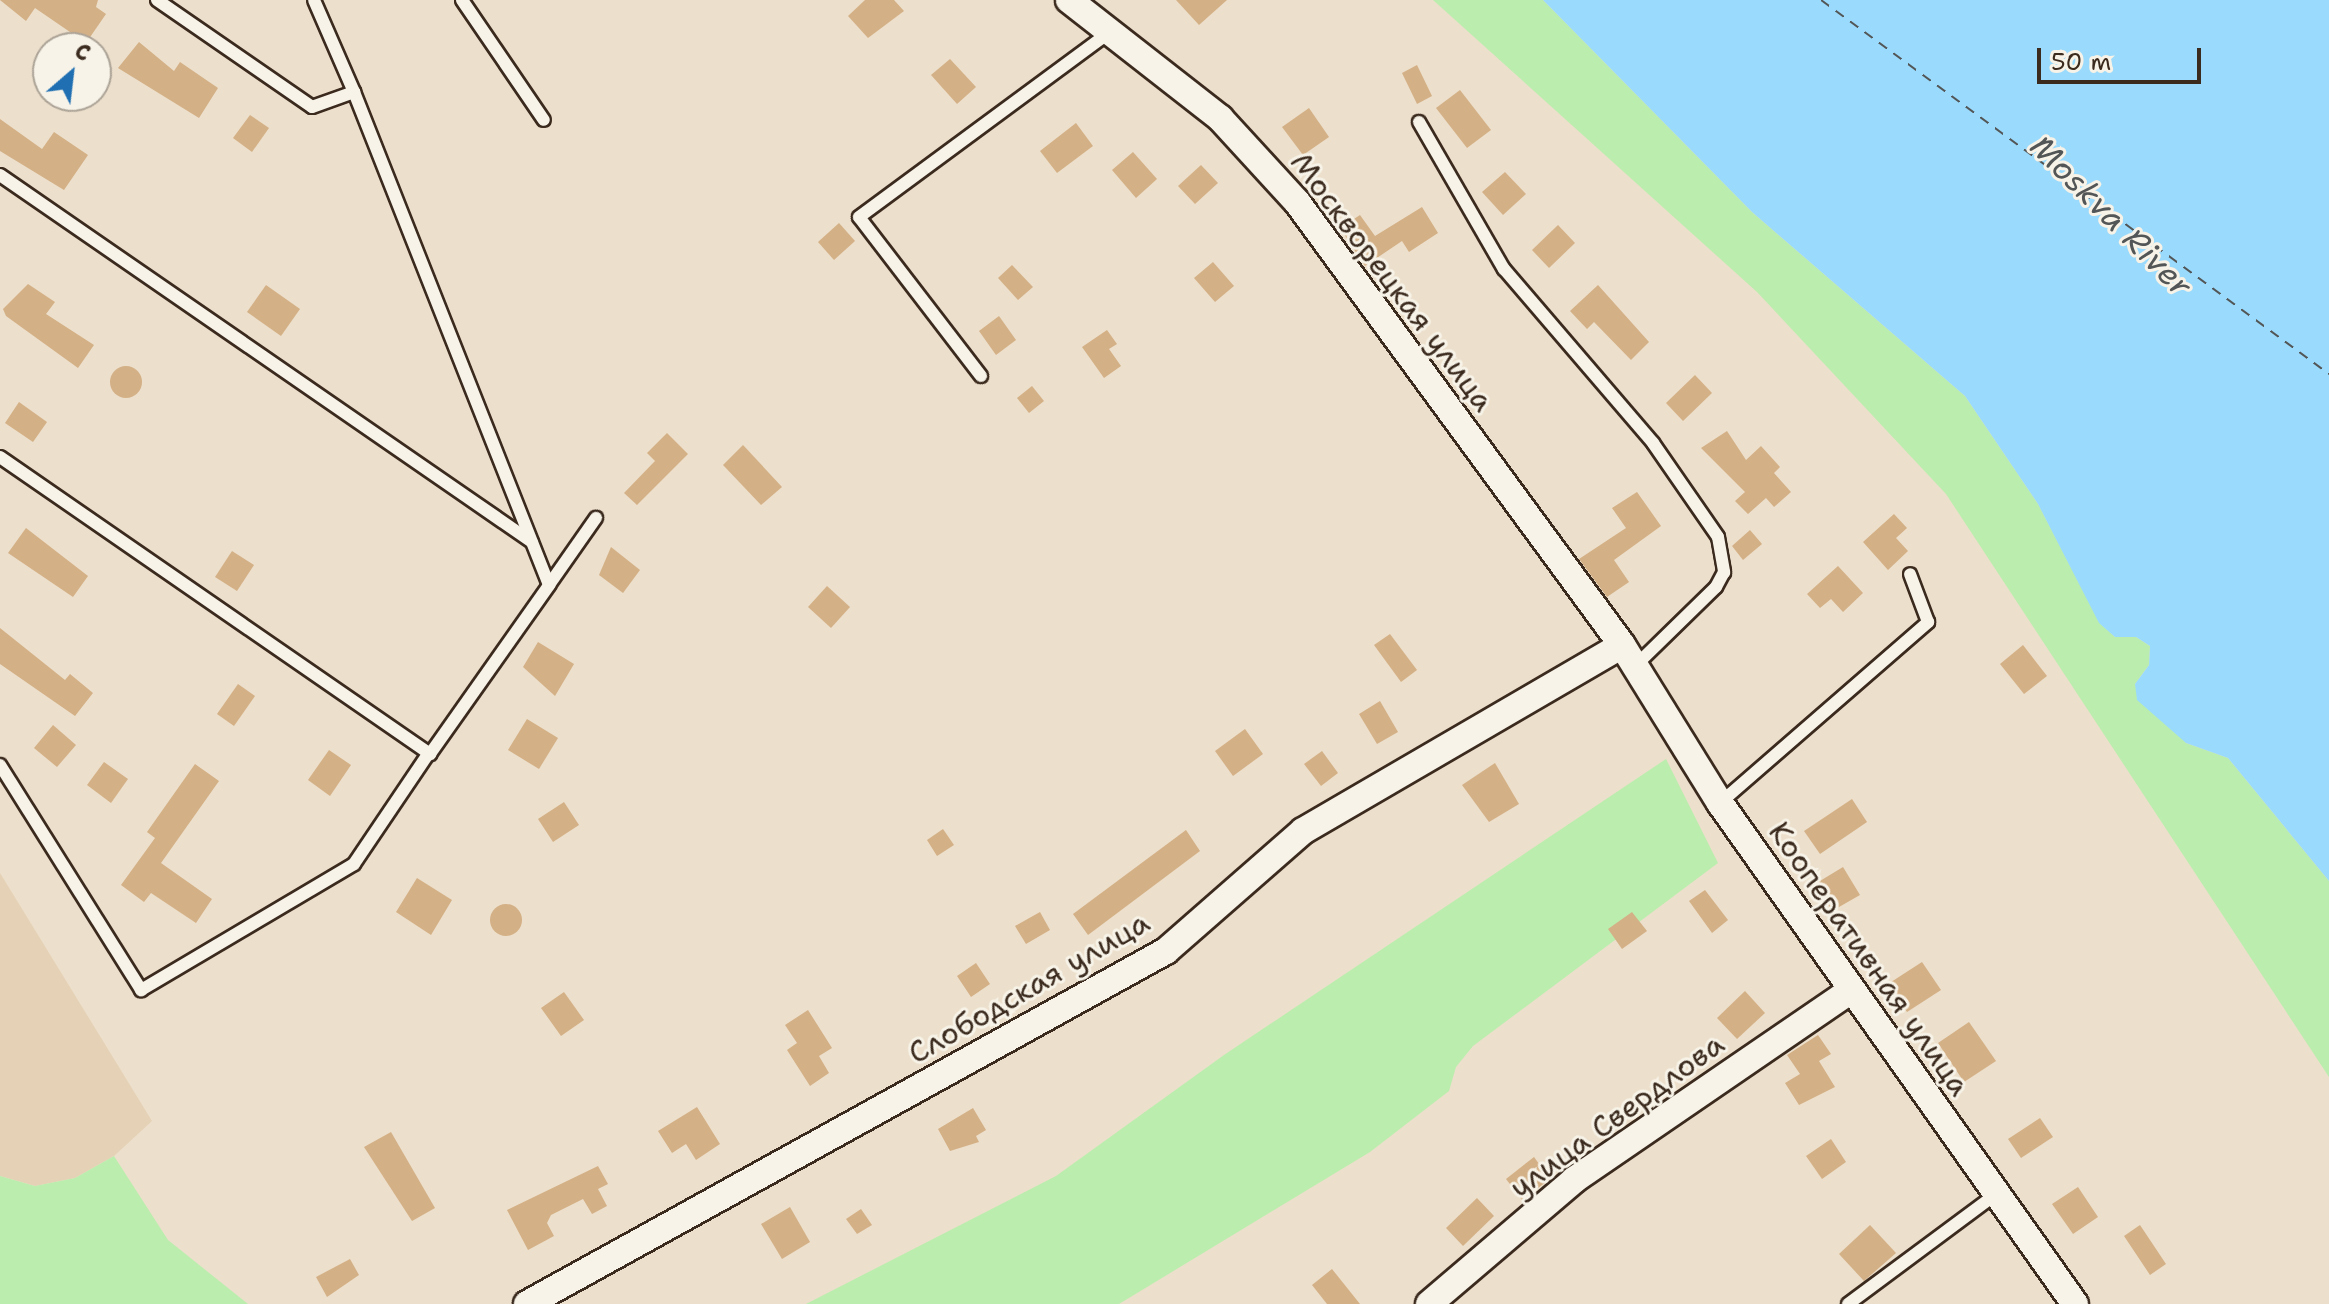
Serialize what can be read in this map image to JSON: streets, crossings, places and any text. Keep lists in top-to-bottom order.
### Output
{
  "streets": {
    "street": [
      "Москворецкая улица",
      "Кооперативная улица",
      "Слободская улица",
      "улица Свердлова"
    ]
  },
  "crossings": [
    ["Москворецкая улица", "Кооперативная улица"],
    ["Москворецкая улица", "Слободская улица"],
    ["Кооперативная улица", "Слободская улица"],
    ["Кооперативная улица", "улица Свердлова"]
  ],
  "water": ["Moskva River"],
  "scale_bar": "50 m",
  "north": "top right"
}
